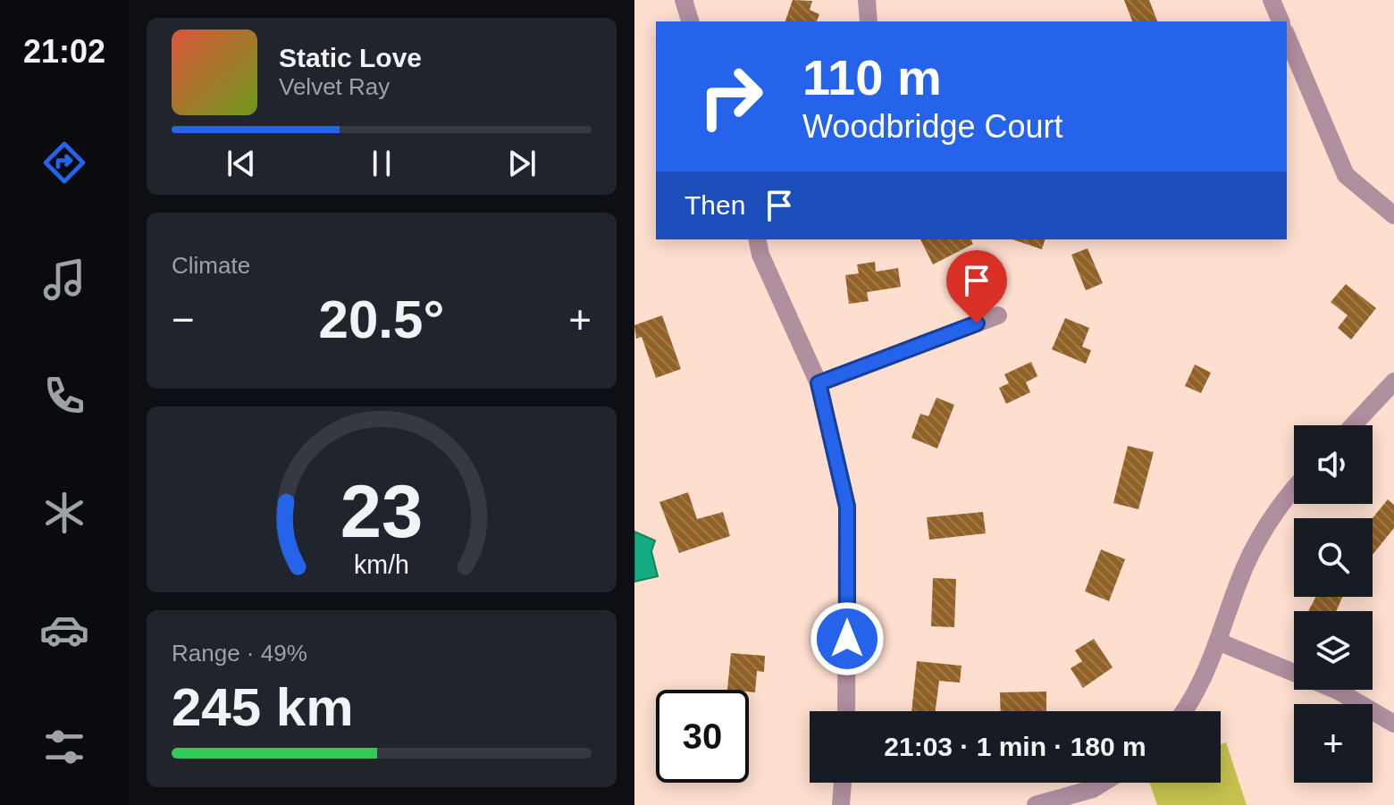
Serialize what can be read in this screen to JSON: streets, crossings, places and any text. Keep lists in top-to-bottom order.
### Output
{
  "page": {
    "tabs": "21:02",
    "turn": ["110 m", "Woodbridge Court"],
    "song": ["Static Love", "Velvet Ray"],
    "then": "Then",
    "tile": [
      "Climate",
      ["Range · 49%", "245 km"]
    ],
    "heat": ["−", "20.5°", "+"],
    "map_buttons": "+",
    "limit": "30",
    "trip": "21:03 · 1 min · 180 m",
    "gauge": ["23", "km/h"]
  }
}
